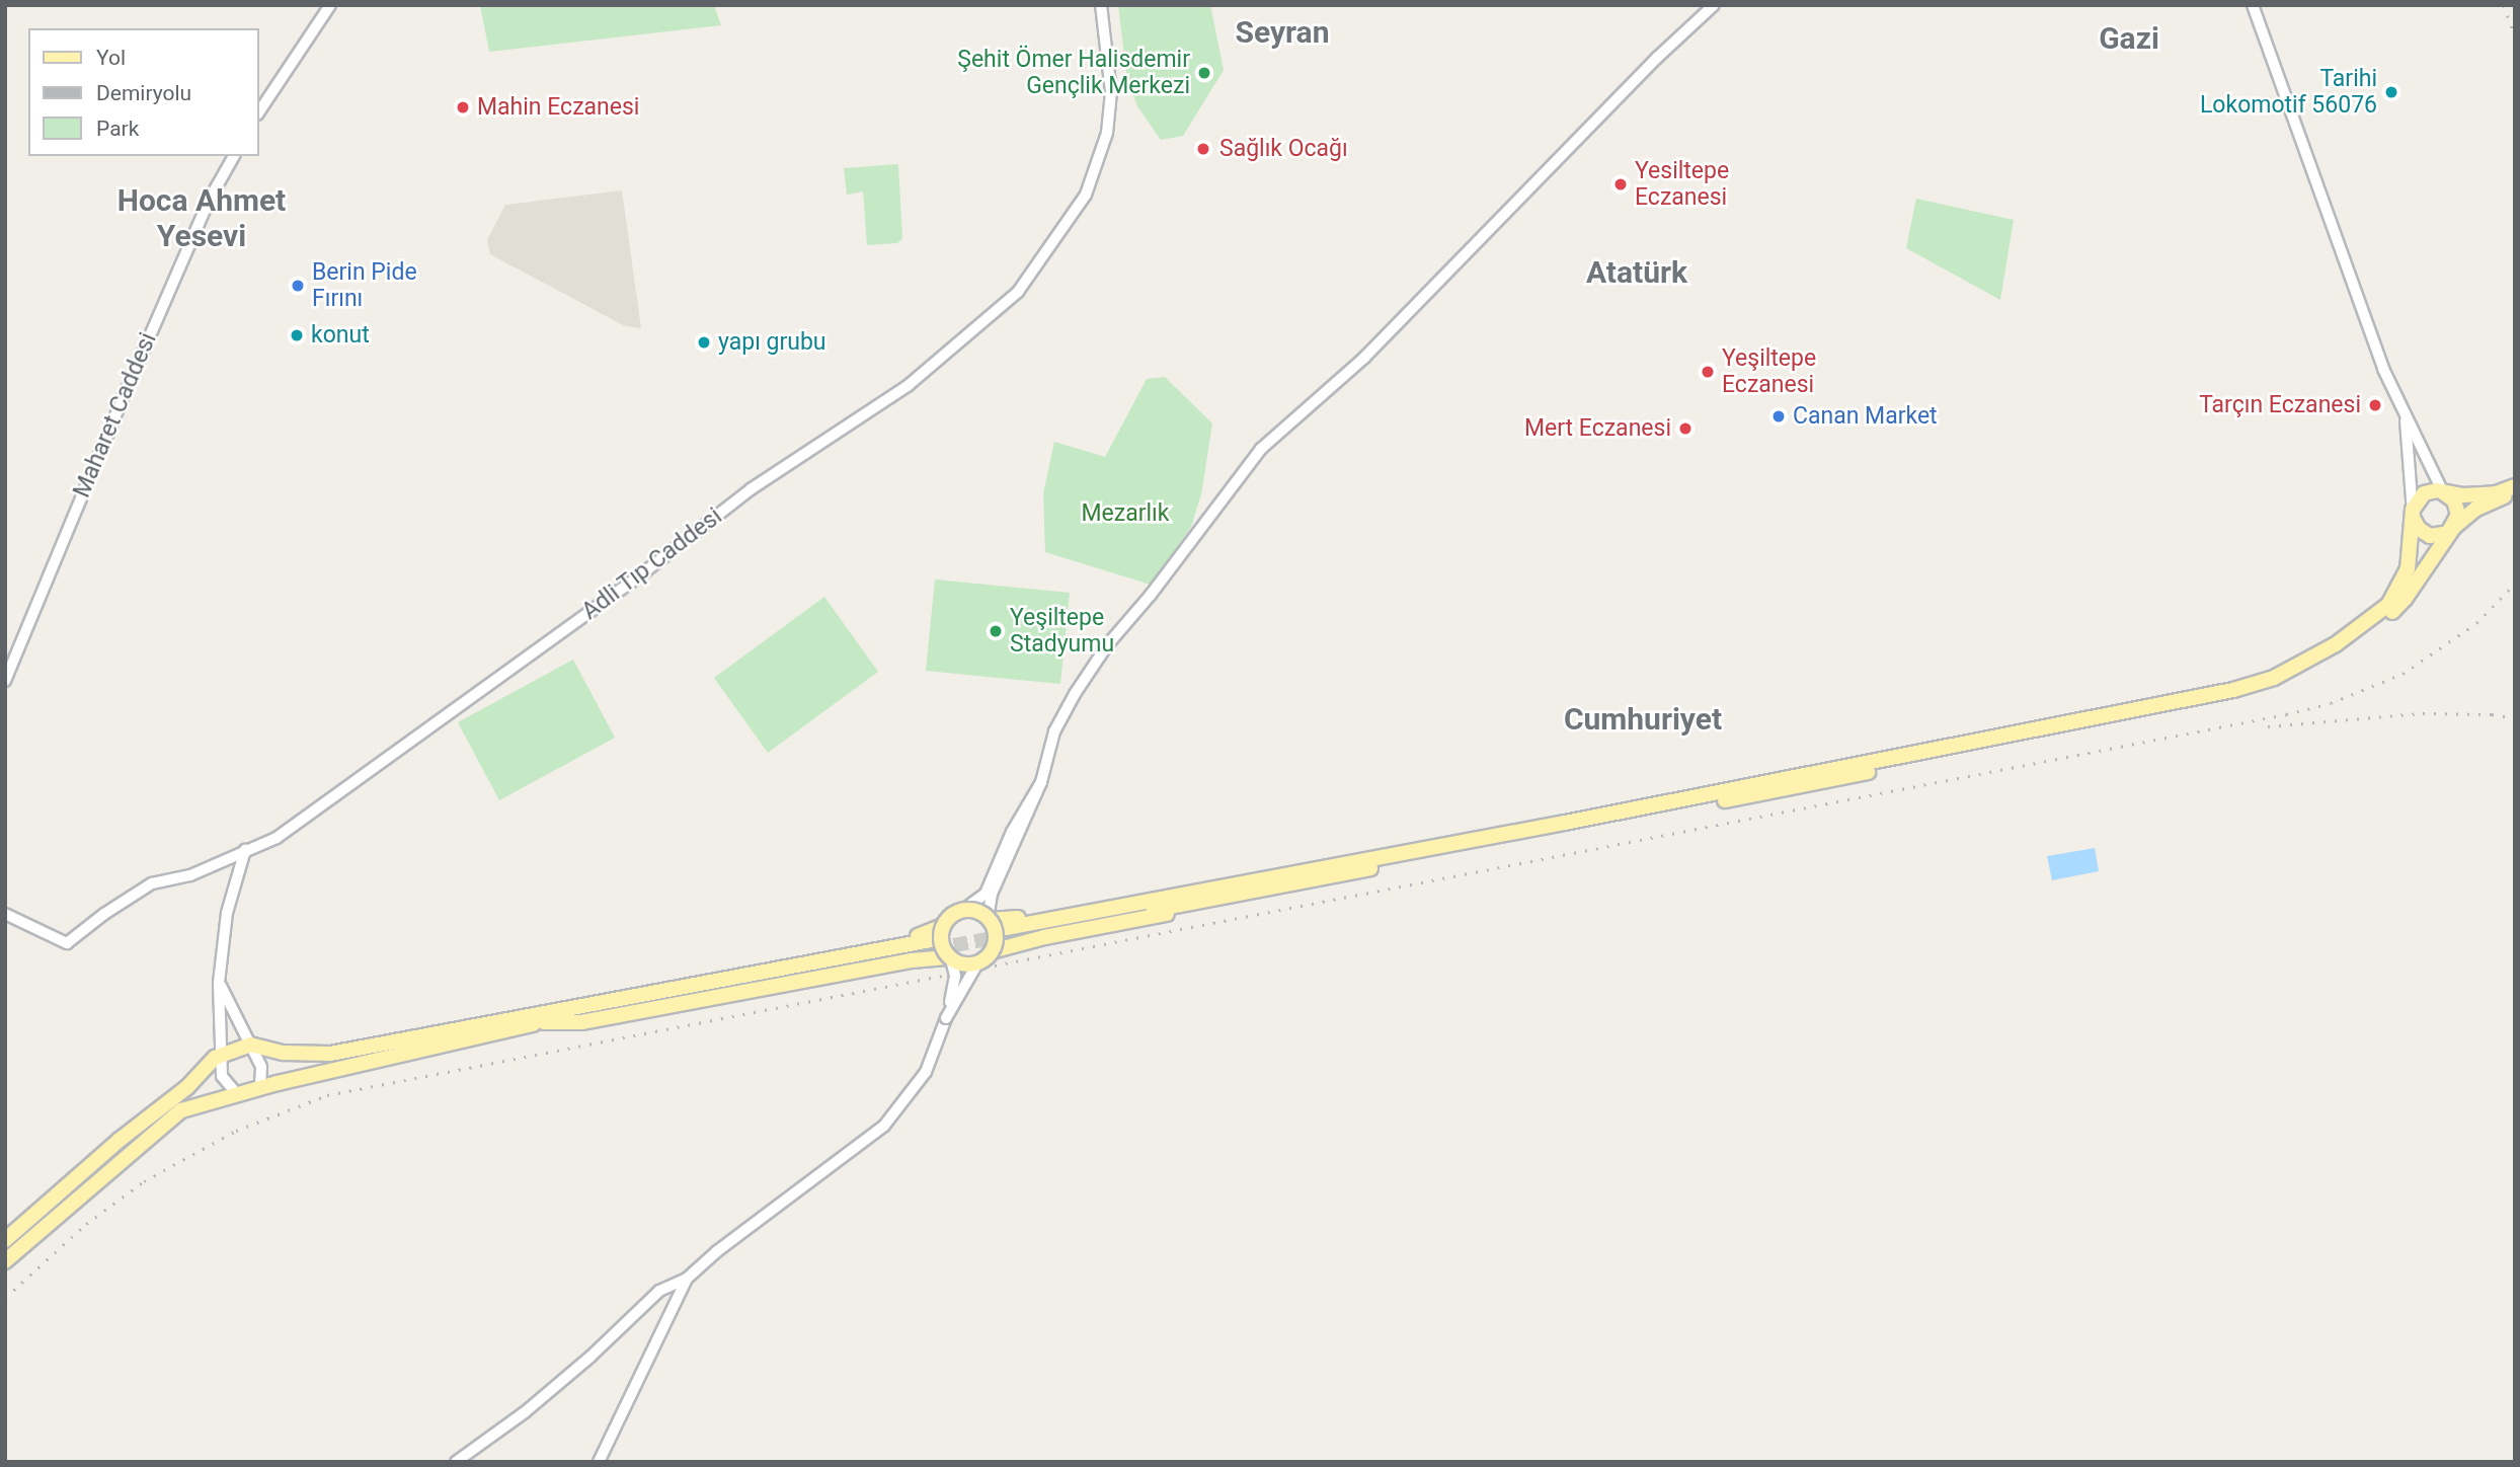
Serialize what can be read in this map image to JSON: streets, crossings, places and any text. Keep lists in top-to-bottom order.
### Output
{
  "streets": {
    "street": ["Maharet Caddesi", "Adli Tıp Caddesi"]
  },
  "districts": [
    "Seyran",
    "Gazi",
    "Hoca Ahmet Yesevi",
    "Atatürk",
    "Cumhuriyet"
  ],
  "parks": ["Mezarlık"],
  "places": [
    "Şehit Ömer Halisdemir Gençlik Merkezi",
    "Tarihi Lokomotif 56076",
    "Mahin Eczanesi",
    "Sağlık Ocağı",
    "Yesiltepe Eczanesi",
    "Berin Pide Fırını",
    "konut",
    "yapı grubu",
    "Yeşiltepe Eczanesi",
    "Tarçın Eczanesi",
    "Canan Market",
    "Mert Eczanesi",
    "Yeşiltepe Stadyumu"
  ],
  "legend": ["Yol", "Demiryolu", "Park"]
}
